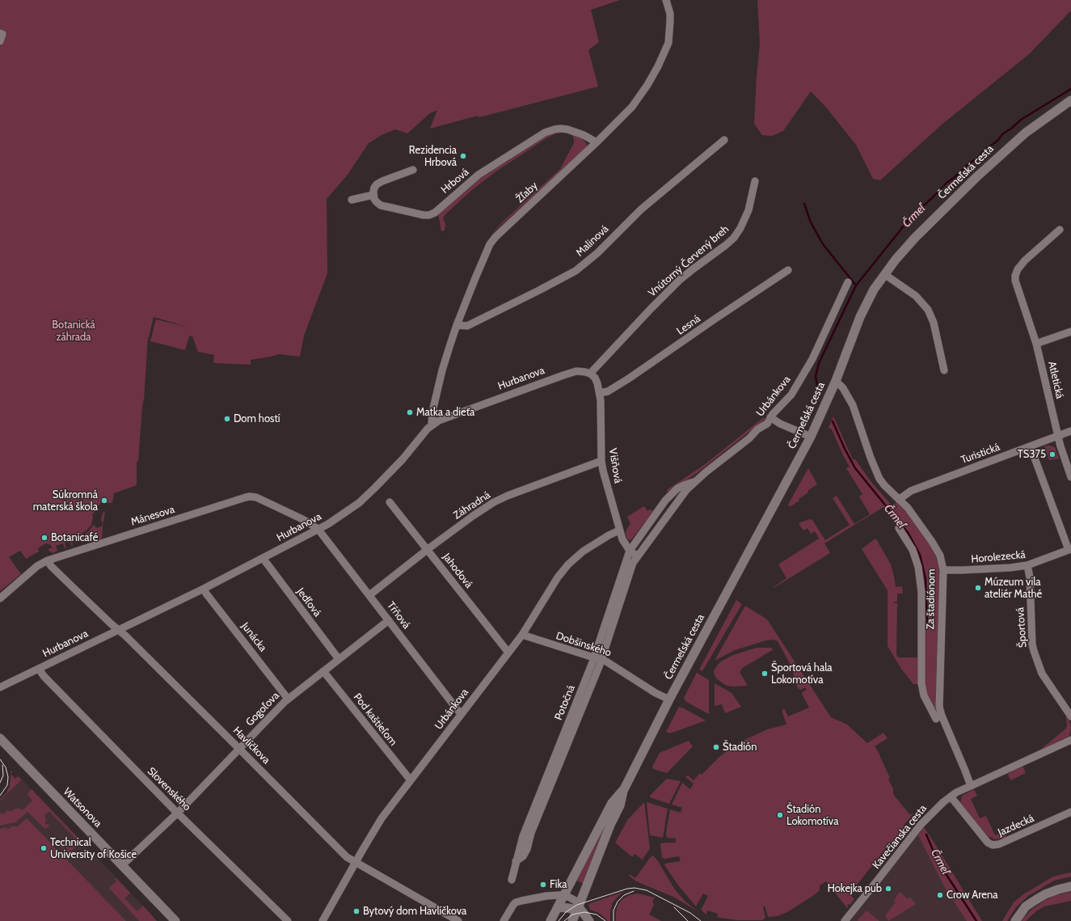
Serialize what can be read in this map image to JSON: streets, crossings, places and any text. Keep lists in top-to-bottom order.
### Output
{
  "streets": {
    "main road": ["Čermeľská cesta", "Watsonova"],
    "street": [
      "Hrbová",
      "Žľaby",
      "Malinová",
      "Vnútorný Červený breh",
      "Lesná",
      "Hurbanova",
      "Atletická",
      "Urbánkova",
      "Turistická",
      "Višňová",
      "Záhradná",
      "Mánesova",
      "Horolezecká",
      "Jahodová",
      "Za štadiónom",
      "Jedľová",
      "Tŕňová",
      "Športová",
      "Junácka",
      "Dobšinského",
      "Potočná",
      "Gogoľova",
      "Pod kaštieľom",
      "Havlíčkova",
      "Slovenského",
      "Jazdecká",
      "Kavečianska cesta"
    ]
  },
  "crossings": [
    ["Čermeľská cesta", "Za štadiónom"],
    ["Čermeľská cesta", "Dobšinského"],
    ["Hrbová", "Žľaby"],
    ["Žľaby", "Malinová"],
    ["Žľaby", "Hurbanova"],
    ["Vnútorný Červený breh", "Hurbanova"],
    ["Vnútorný Červený breh", "Višňová"],
    ["Lesná", "Višňová"],
    ["Hurbanova", "Višňová"],
    ["Hurbanova", "Mánesova"],
    ["Hurbanova", "Jedľová"],
    ["Hurbanova", "Tŕňová"],
    ["Hurbanova", "Junácka"],
    ["Hurbanova", "Havlíčkova"],
    ["Hurbanova", "Slovenského"],
    ["Atletická", "Turistická"],
    ["Urbánkova", "Višňová"],
    ["Urbánkova", "Jahodová"],
    ["Urbánkova", "Tŕňová"],
    ["Urbánkova", "Dobšinského"],
    ["Urbánkova", "Potočná"],
    ["Urbánkova", "Pod kaštieľom"],
    ["Urbánkova", "Havlíčkova"],
    ["Turistická", "Za štadiónom"],
    ["Višňová", "Záhradná"],
    ["Višňová", "Potočná"],
    ["Záhradná", "Jahodová"],
    ["Záhradná", "Tŕňová"],
    ["Mánesova", "Tŕňová"],
    ["Mánesova", "Havlíčkova"],
    ["Horolezecká", "Za štadiónom"],
    ["Horolezecká", "Športová"],
    ["Za štadiónom", "Kavečianska cesta"],
    ["Jedľová", "Gogoľova"],
    ["Tŕňová", "Gogoľova"],
    ["Junácka", "Gogoľova"],
    ["Dobšinského", "Potočná"],
    ["Gogoľova", "Pod kaštieľom"],
    ["Gogoľova", "Havlíčkova"],
    ["Gogoľova", "Slovenského"],
    ["Gogoľova", "Watsonova"],
    ["Jazdecká", "Kavečianska cesta"]
  ],
  "water": ["Črmeľ"],
  "parks": ["Botanická záhrada"],
  "places": [
    "Rezidencia Hrbová",
    "Matka a dieťa",
    "Dom hostí",
    "TS375",
    "Súkromná materská škola",
    "Botanicafé",
    "Múzeum vila ateliér Mathé",
    "Športová hala Lokomotíva",
    "Štadión",
    "Štadión Lokomotíva",
    "Technical University of Košice",
    "Fika",
    "Hokejka pub",
    "Crow Arena",
    "Bytový dom Havlíčkova"
  ]
}
